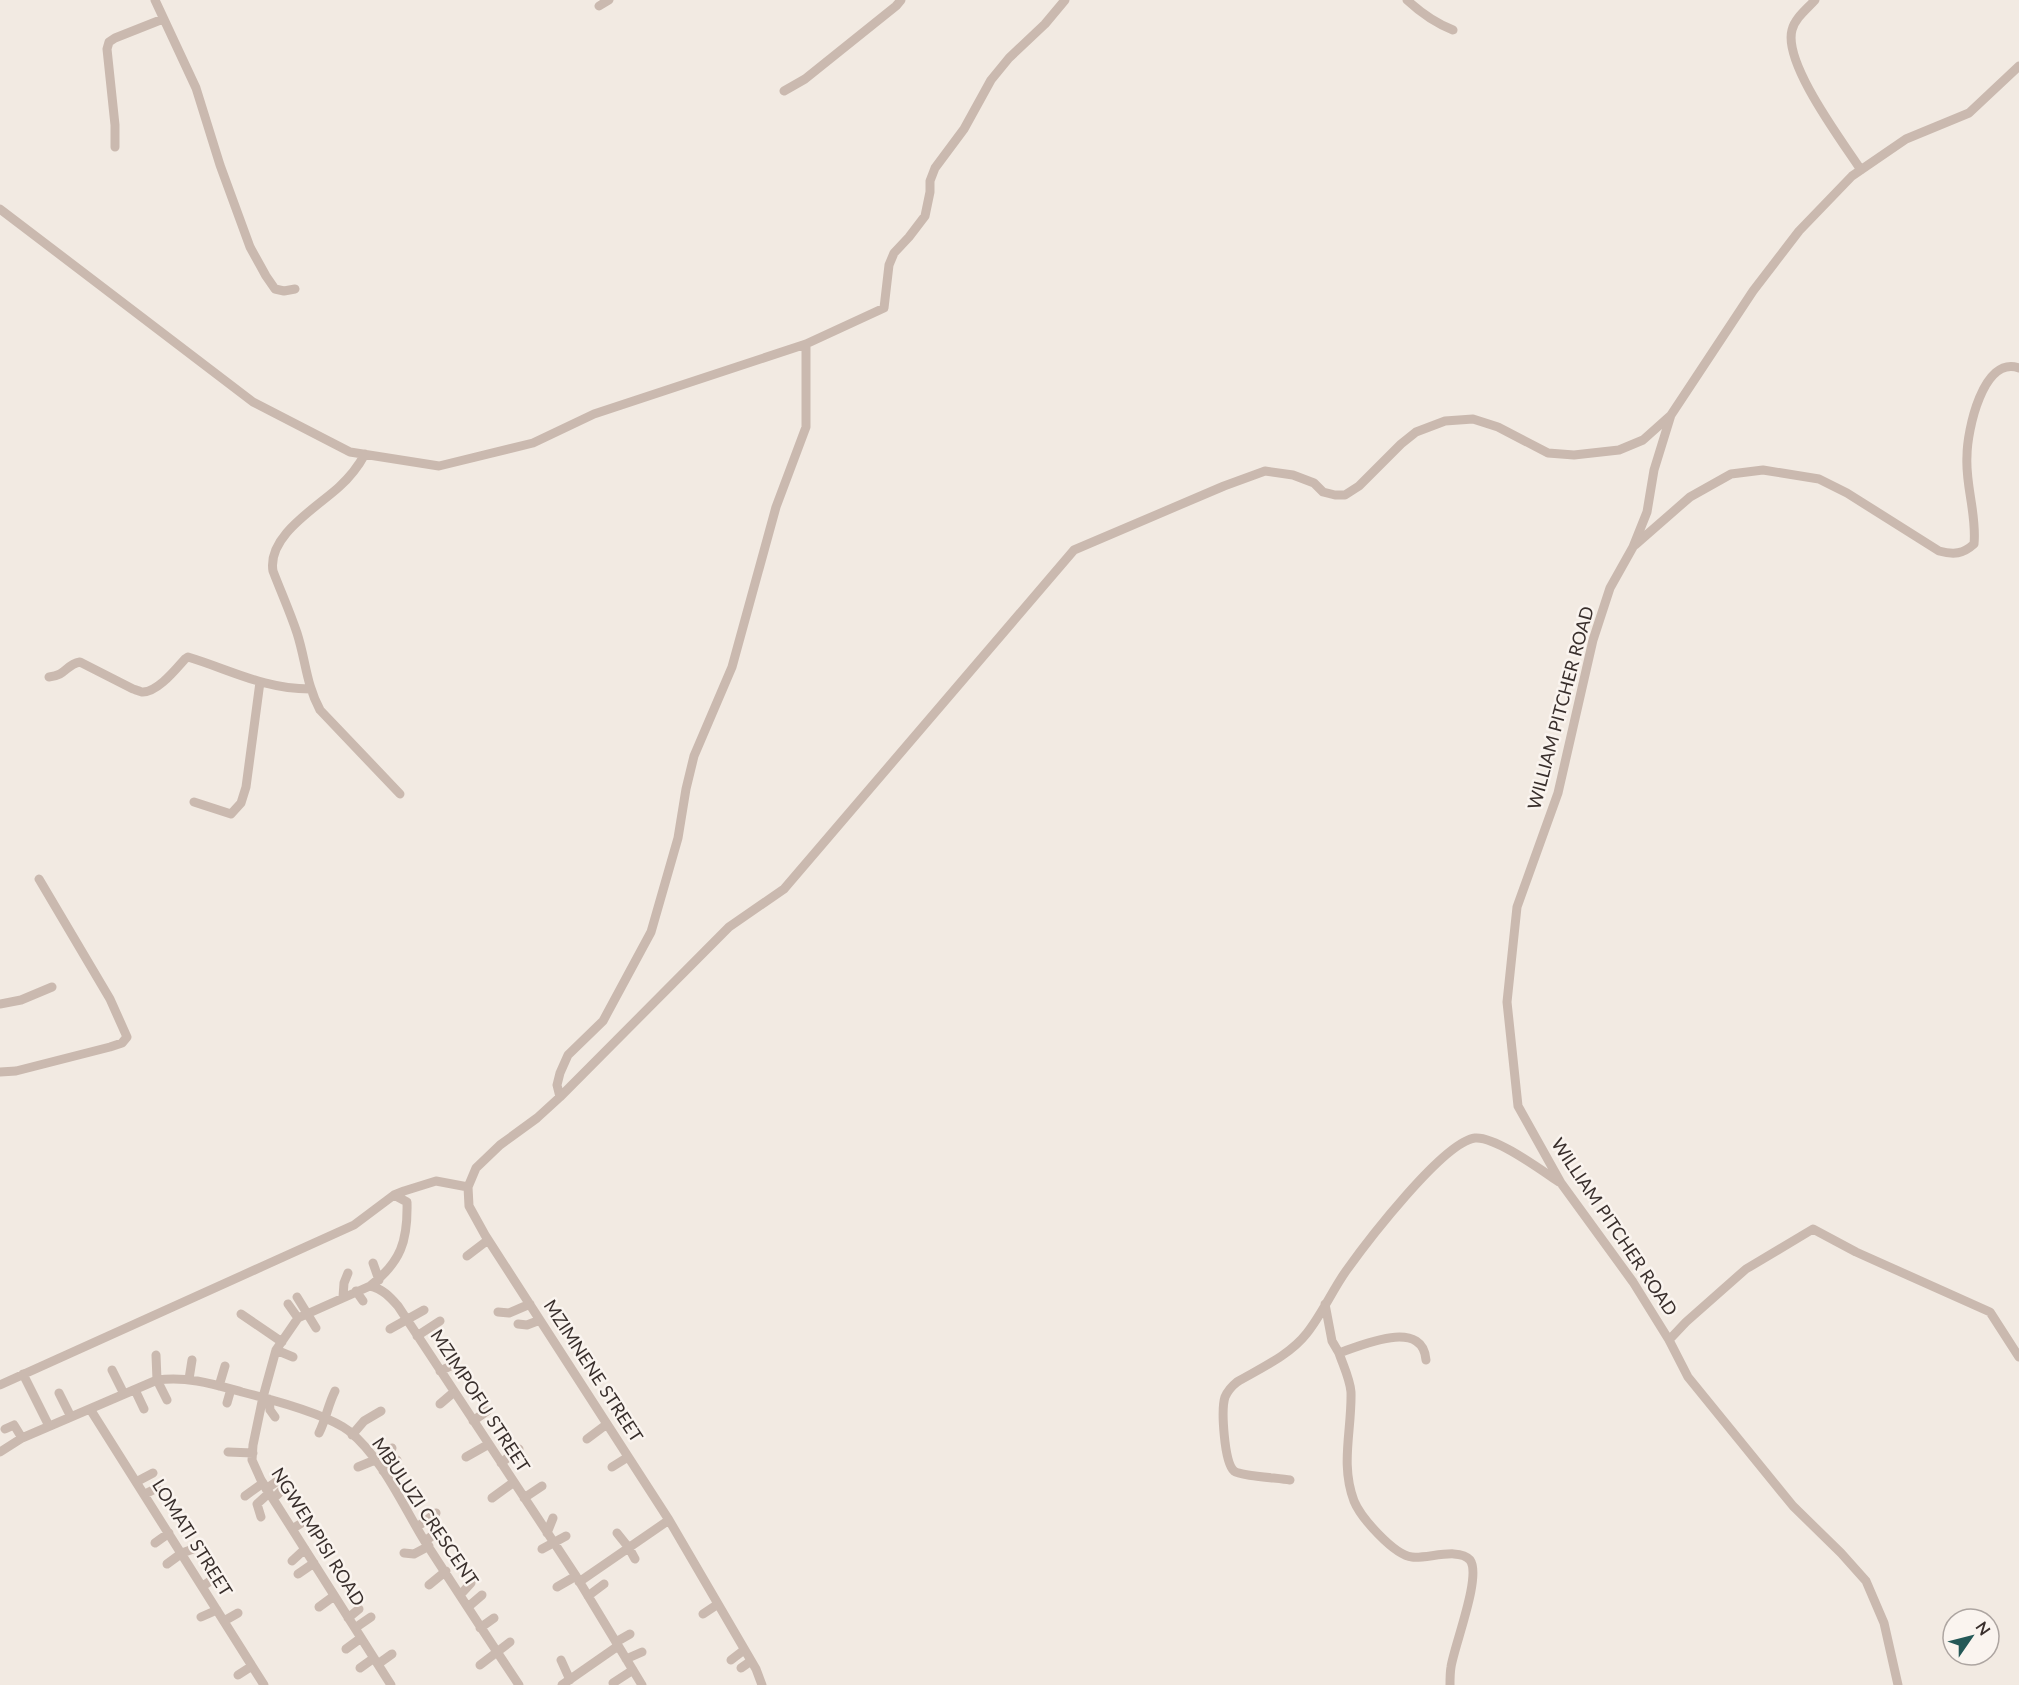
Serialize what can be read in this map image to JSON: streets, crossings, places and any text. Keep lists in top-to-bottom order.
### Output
{
  "streets": {
    "street": [
      "WILLIAM PITCHER ROAD",
      "MZIMNENE STREET",
      "MZIMPOFU STREET",
      "MBULUZI CRESCENT",
      "NGWEMPISI ROAD",
      "LOMATI STREET"
    ]
  },
  "crossings": [
    ["MBULUZI CRESCENT", "NGWEMPISI ROAD"],
    ["MBULUZI CRESCENT", "LOMATI STREET"]
  ],
  "north": "top right"
}
